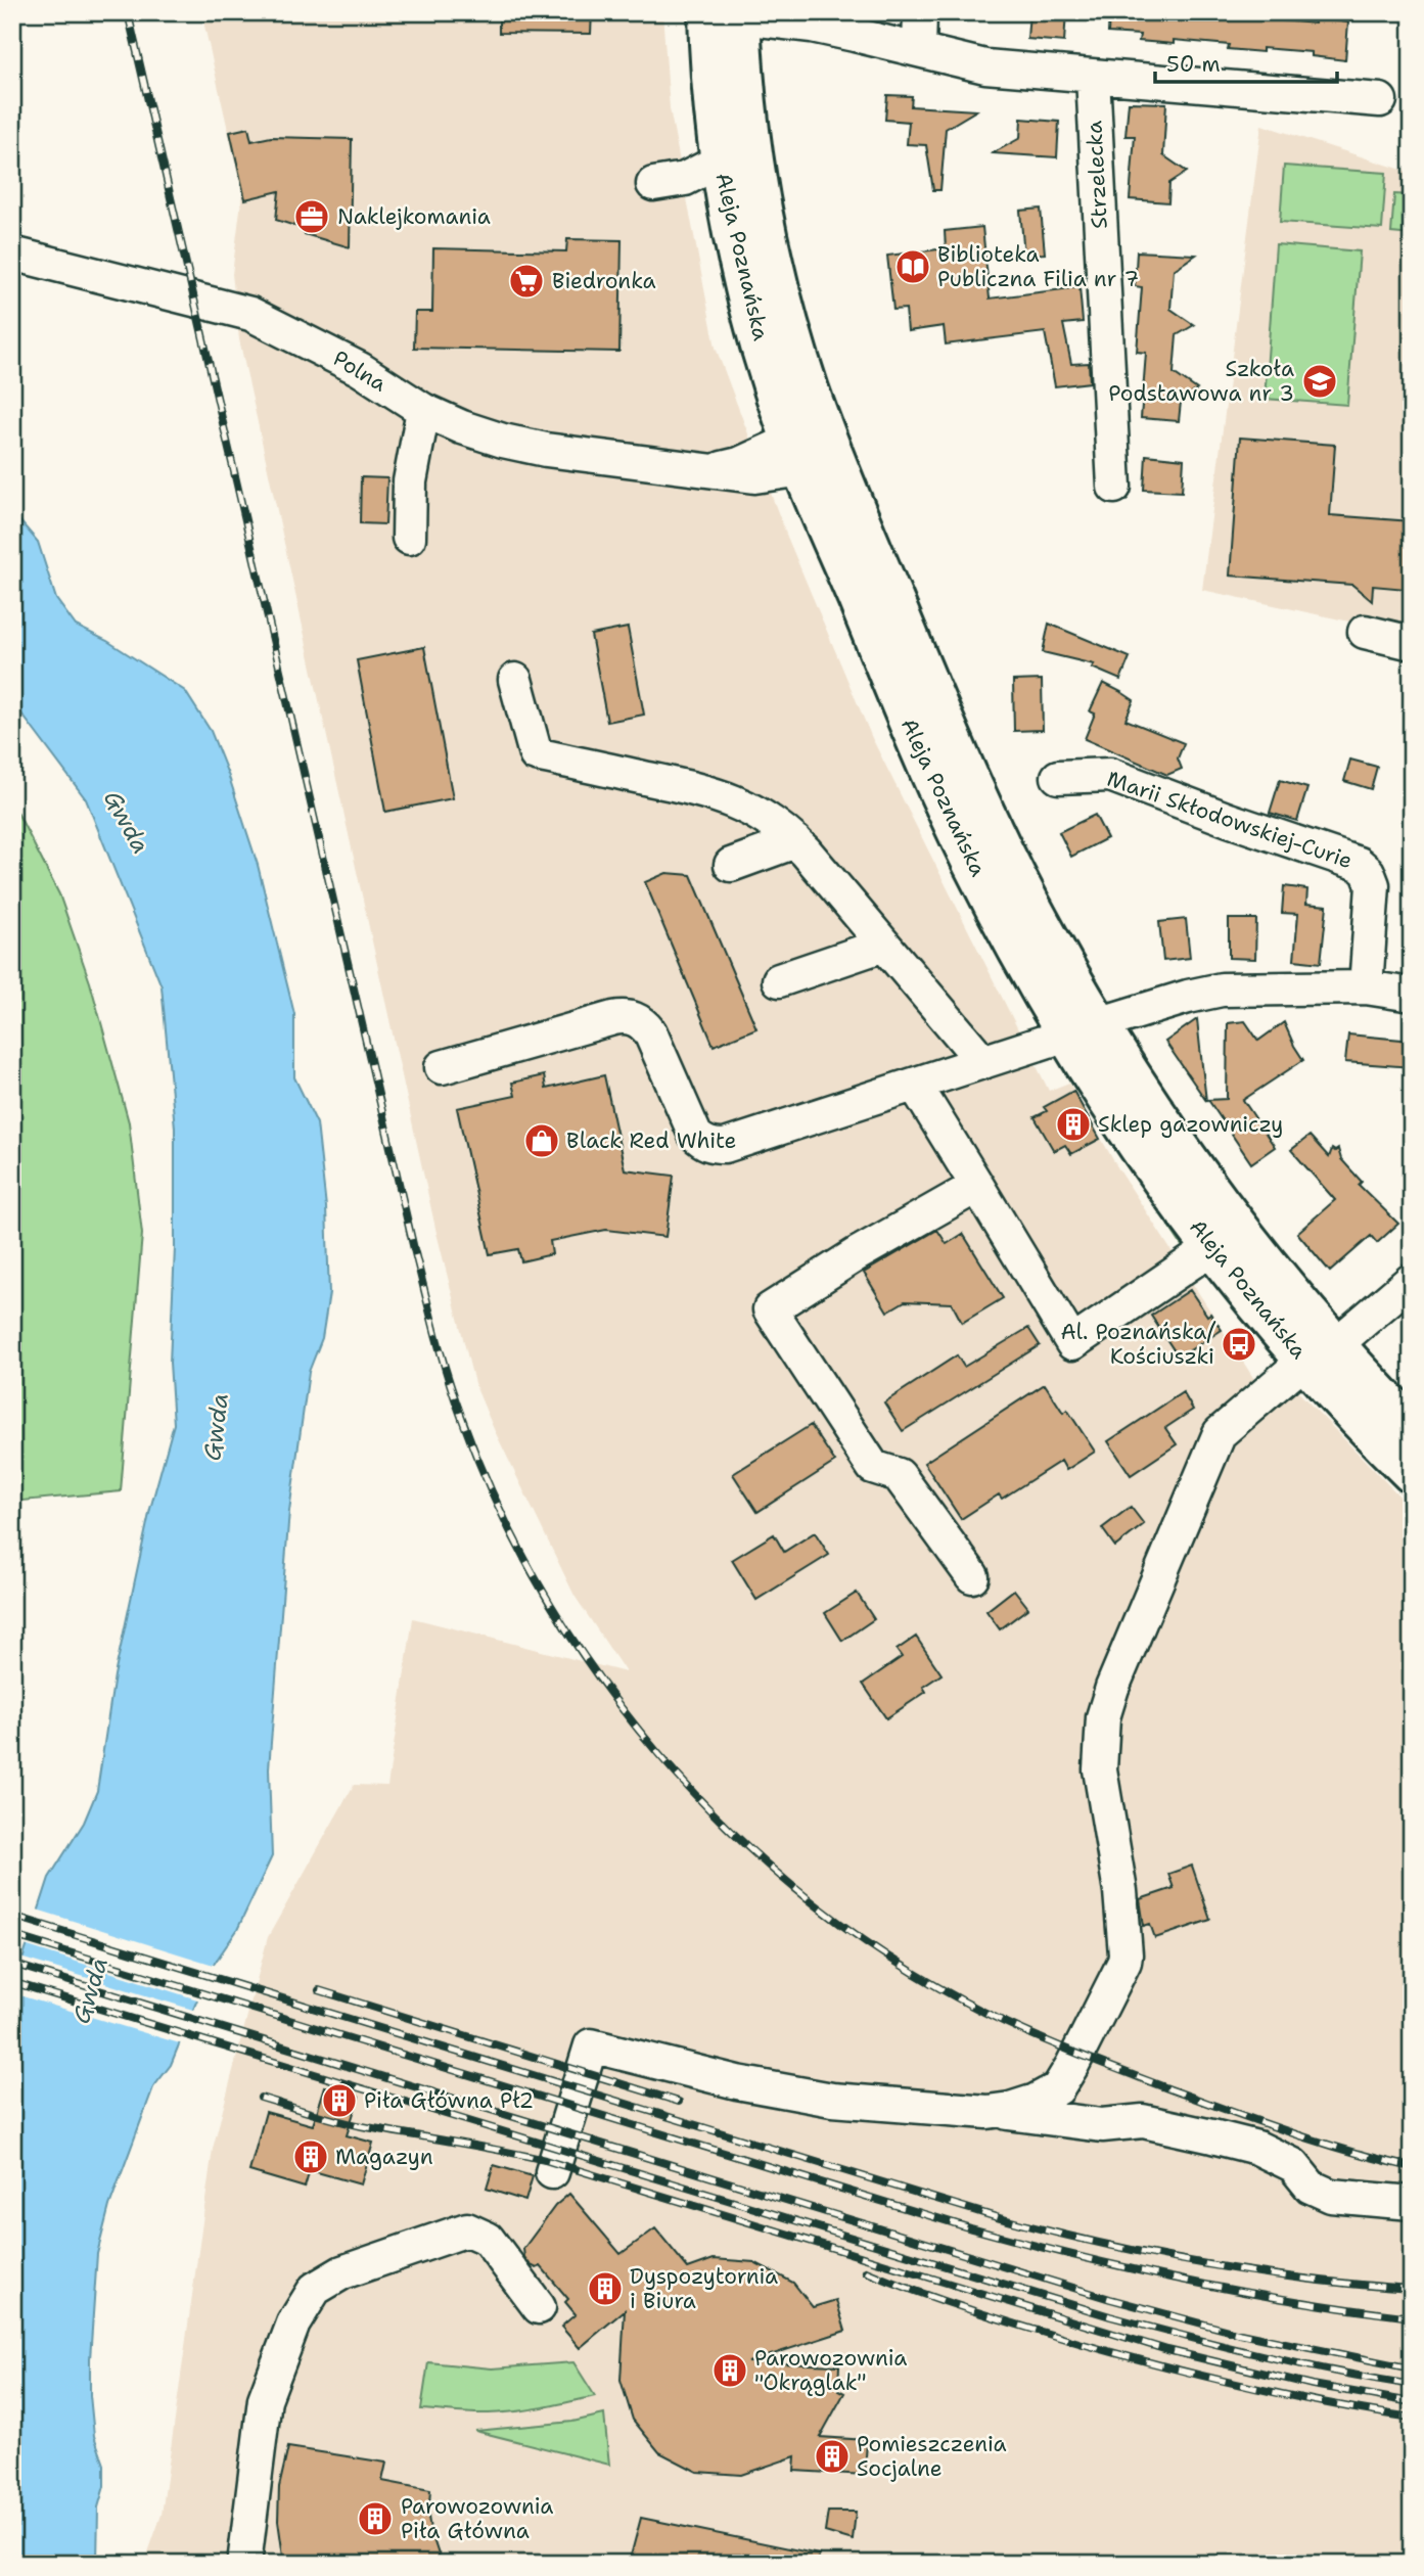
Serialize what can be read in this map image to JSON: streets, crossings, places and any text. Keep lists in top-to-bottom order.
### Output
{
  "streets": {
    "main road": ["Aleja Poznańska"],
    "street": ["Strzelecka", "Polna", "Marii Skłodowskiej-Curie"]
  },
  "crossings": [
    ["Aleja Poznańska", "Polna"]
  ],
  "water": ["Gwda"],
  "places": {
    "office": ["Naklejkomania"],
    "library": ["Biblioteka Publiczna Filia nr 7"],
    "supermarket": ["Biedronka"],
    "school or university": ["Szkoła Podstawowa nr 3"],
    "building": [
      "Sklep gazowniczy",
      "Piła Główna Pł2",
      "Magazyn",
      "Dyspozytornia i Biura",
      "Parowozownia \"Okrąglak\"",
      "Pomieszczenia Socjalne",
      "Parowozownia Piła Główna"
    ],
    "shop": ["Black Red White"],
    "bus stop": ["Al. Poznańska/ Kościuszki"]
  },
  "scale_bar": "50 m"
}
